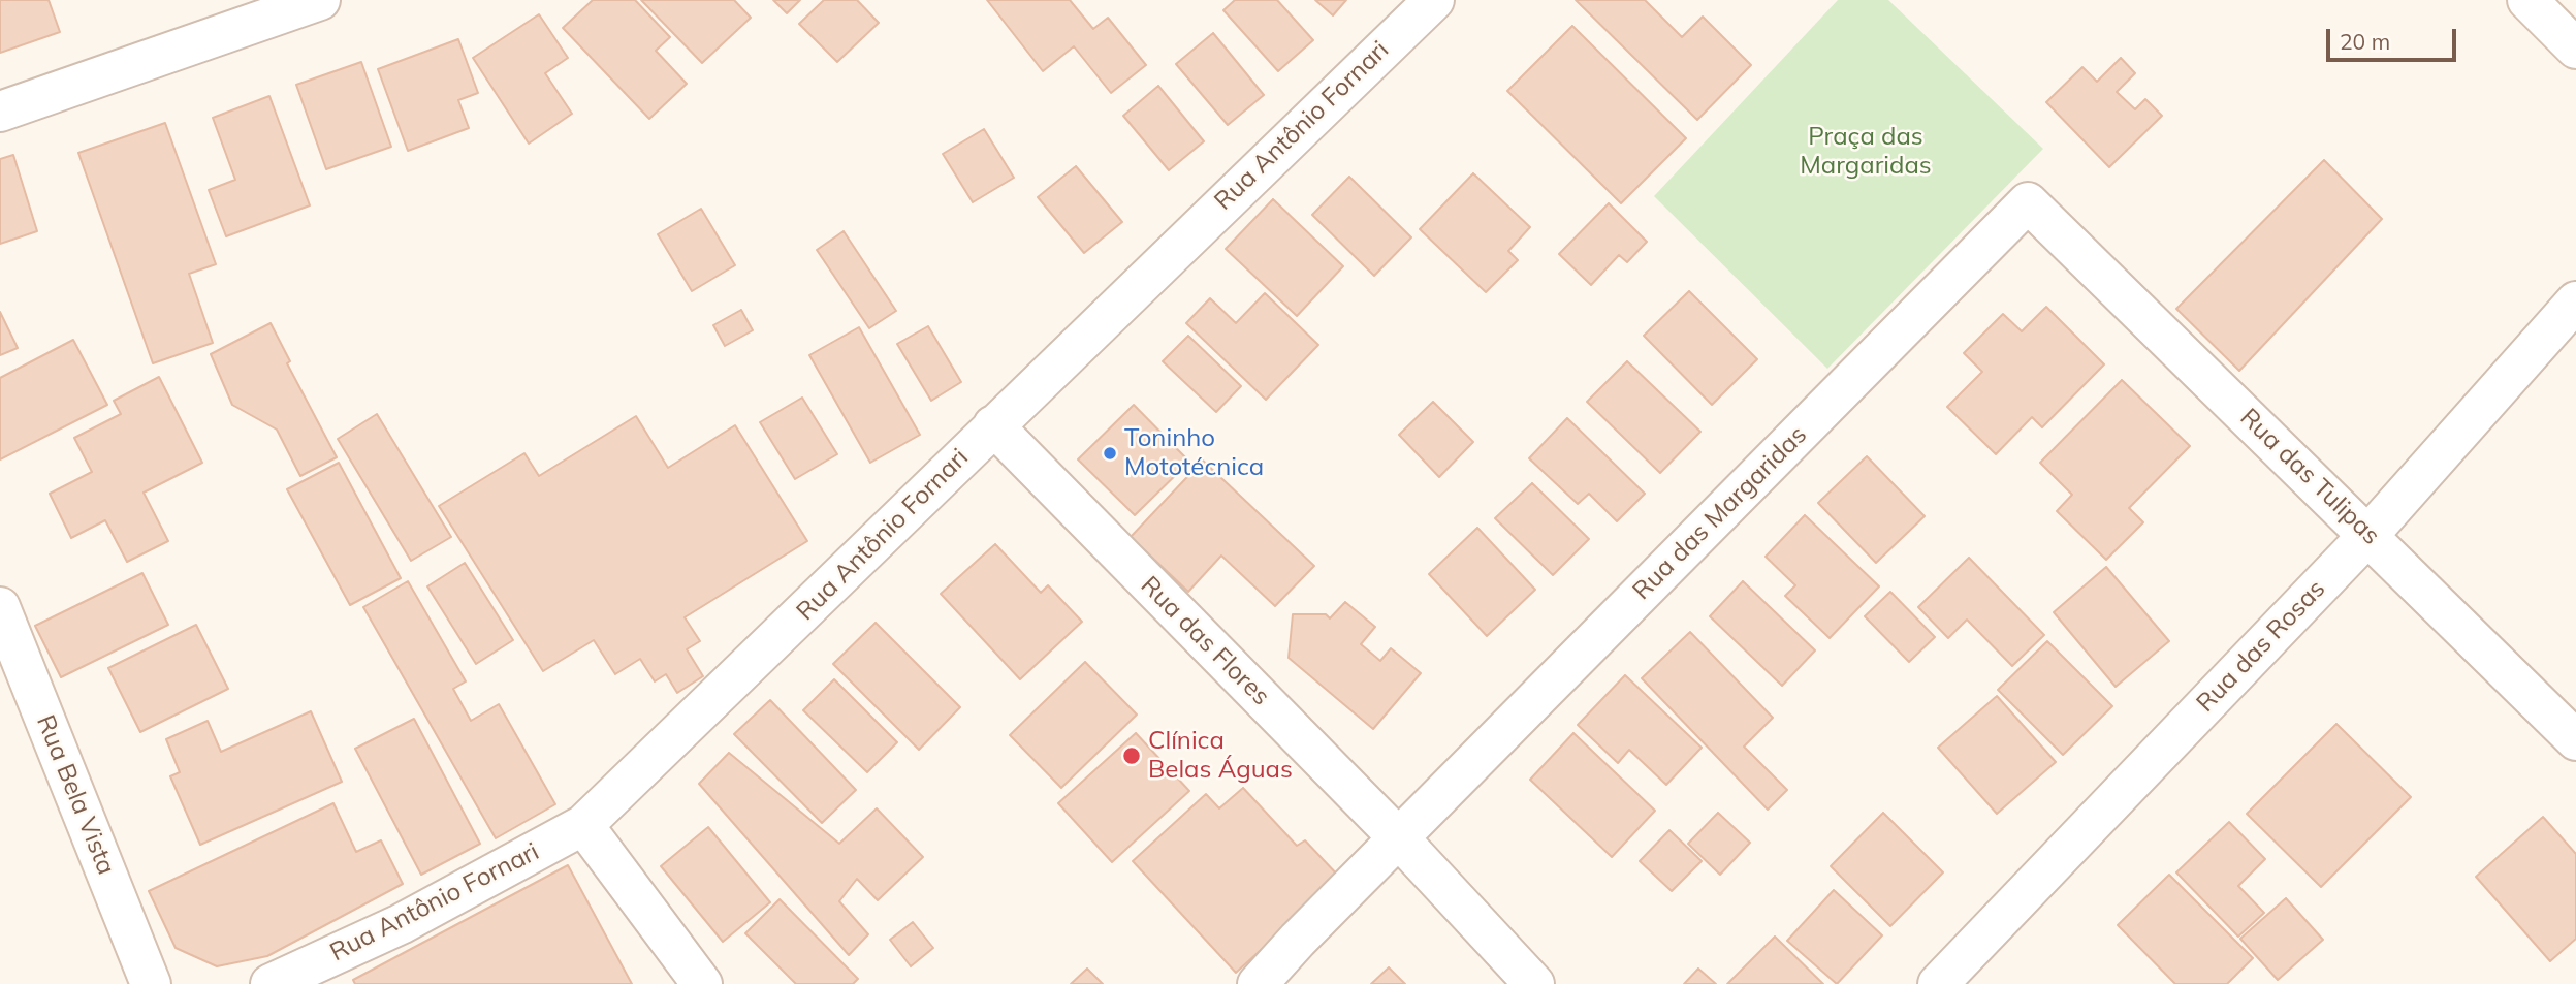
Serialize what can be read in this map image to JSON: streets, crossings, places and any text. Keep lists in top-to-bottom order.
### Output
{
  "streets": {
    "street": [
      "Rua Antônio Fornari",
      "Rua das Tulipas",
      "Rua das Margaridas",
      "Rua das Flores",
      "Rua das Rosas",
      "Rua Bela Vista"
    ]
  },
  "crossings": [
    ["Rua Antônio Fornari", "Rua das Flores"],
    ["Rua das Tulipas", "Rua das Margaridas"],
    ["Rua das Tulipas", "Rua das Rosas"],
    ["Rua das Margaridas", "Rua das Flores"]
  ],
  "parks": ["Praça das Margaridas"],
  "places": ["Toninho Mototécnica", "Clínica Belas Águas"],
  "scale_bar": "20 m"
}
